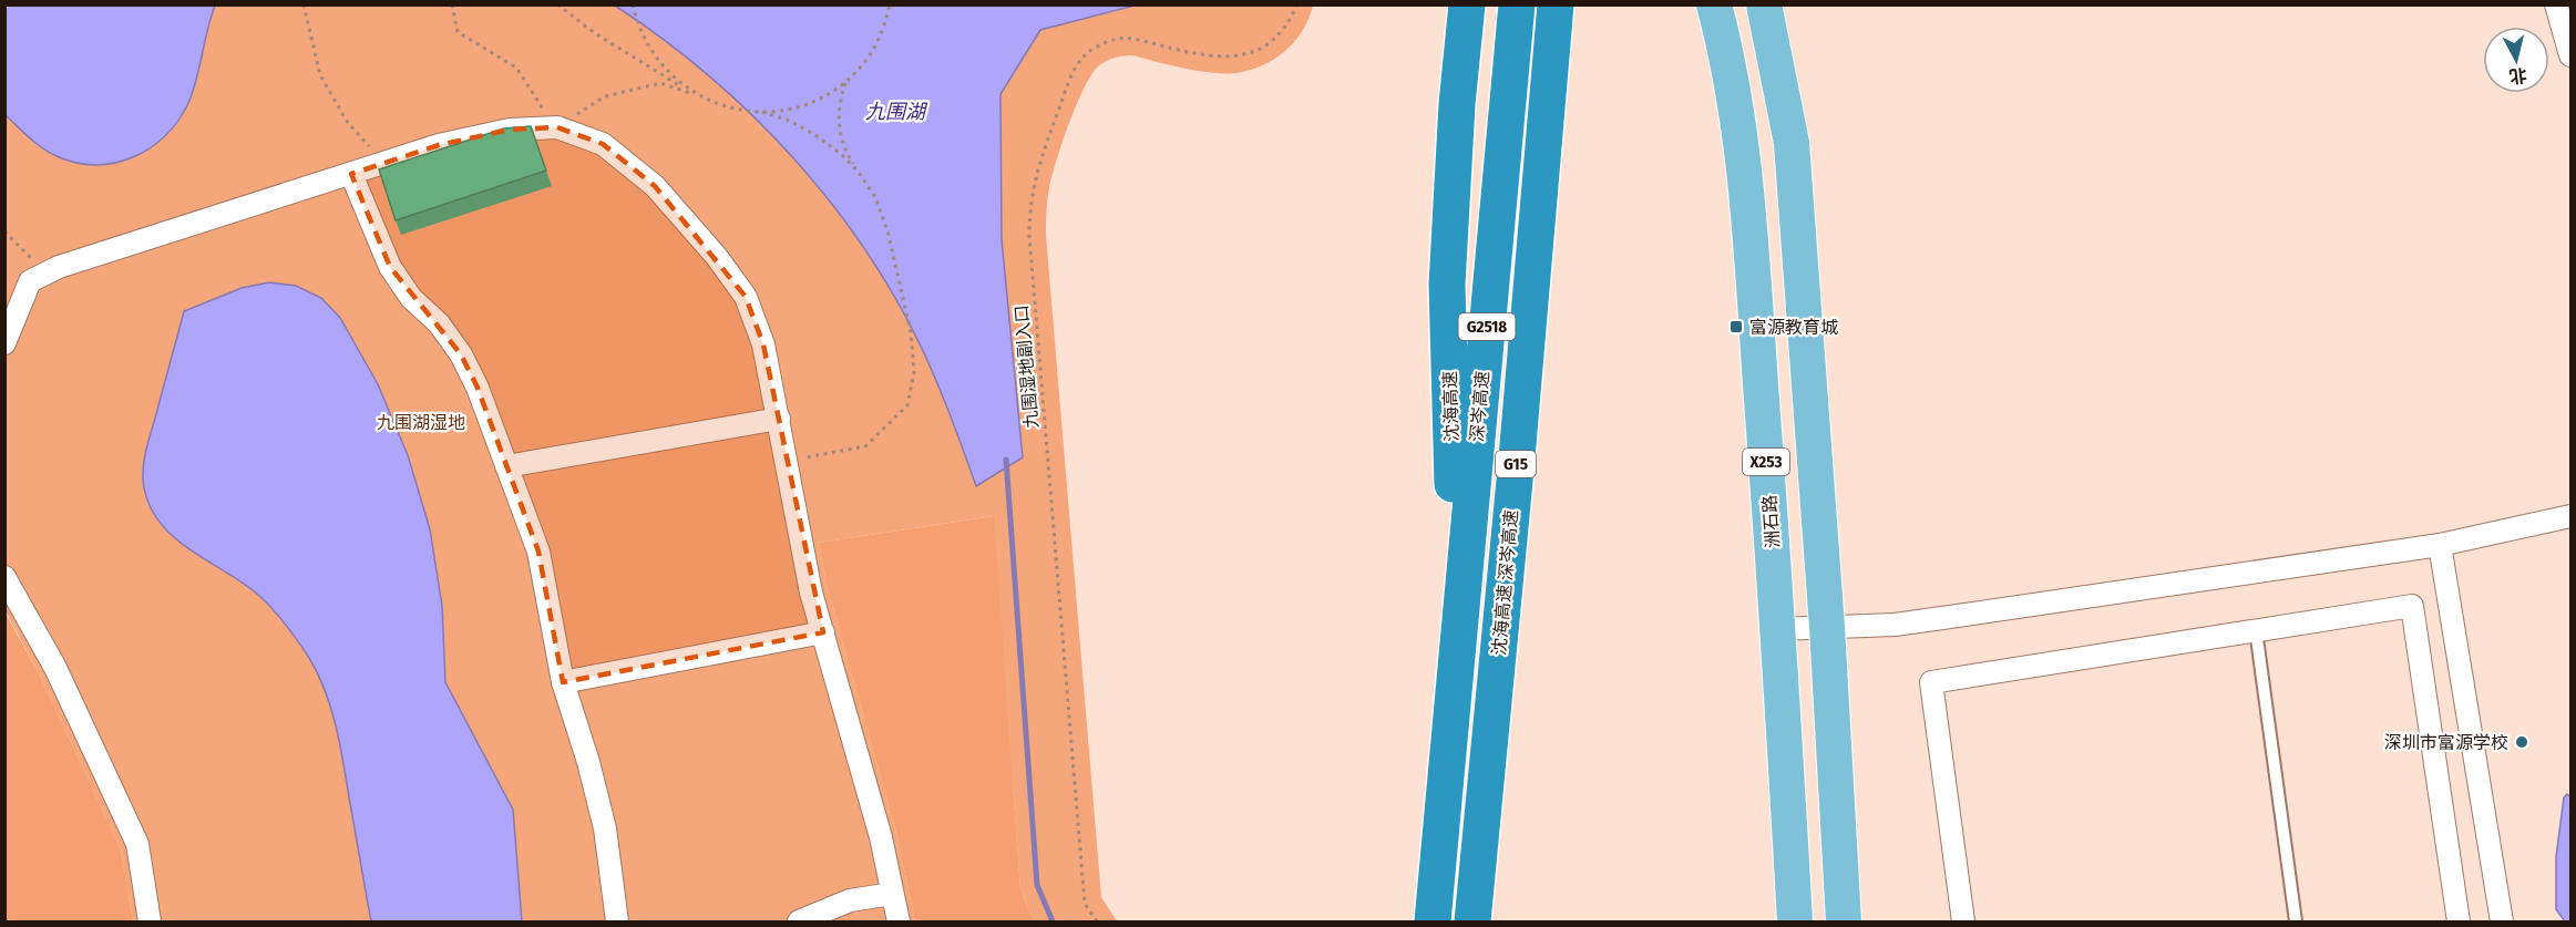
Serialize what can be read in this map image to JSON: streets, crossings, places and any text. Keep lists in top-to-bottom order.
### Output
{
  "streets": {
    "highway": [
      "G2518",
      "沈海高速",
      "深岑高速",
      "G15",
      "沈海高速 深岑高速"
    ],
    "main road": ["X253", "洲石路"],
    "path": ["九围湿地副入口"]
  },
  "crossings": [
    ["沈海高速", "深岑高速"]
  ],
  "water": ["九围湖"],
  "parks": ["九围湖湿地"],
  "places": {
    "transit": ["富源教育城"],
    "other": ["深圳市富源学校"]
  },
  "north": "bottom"
}
